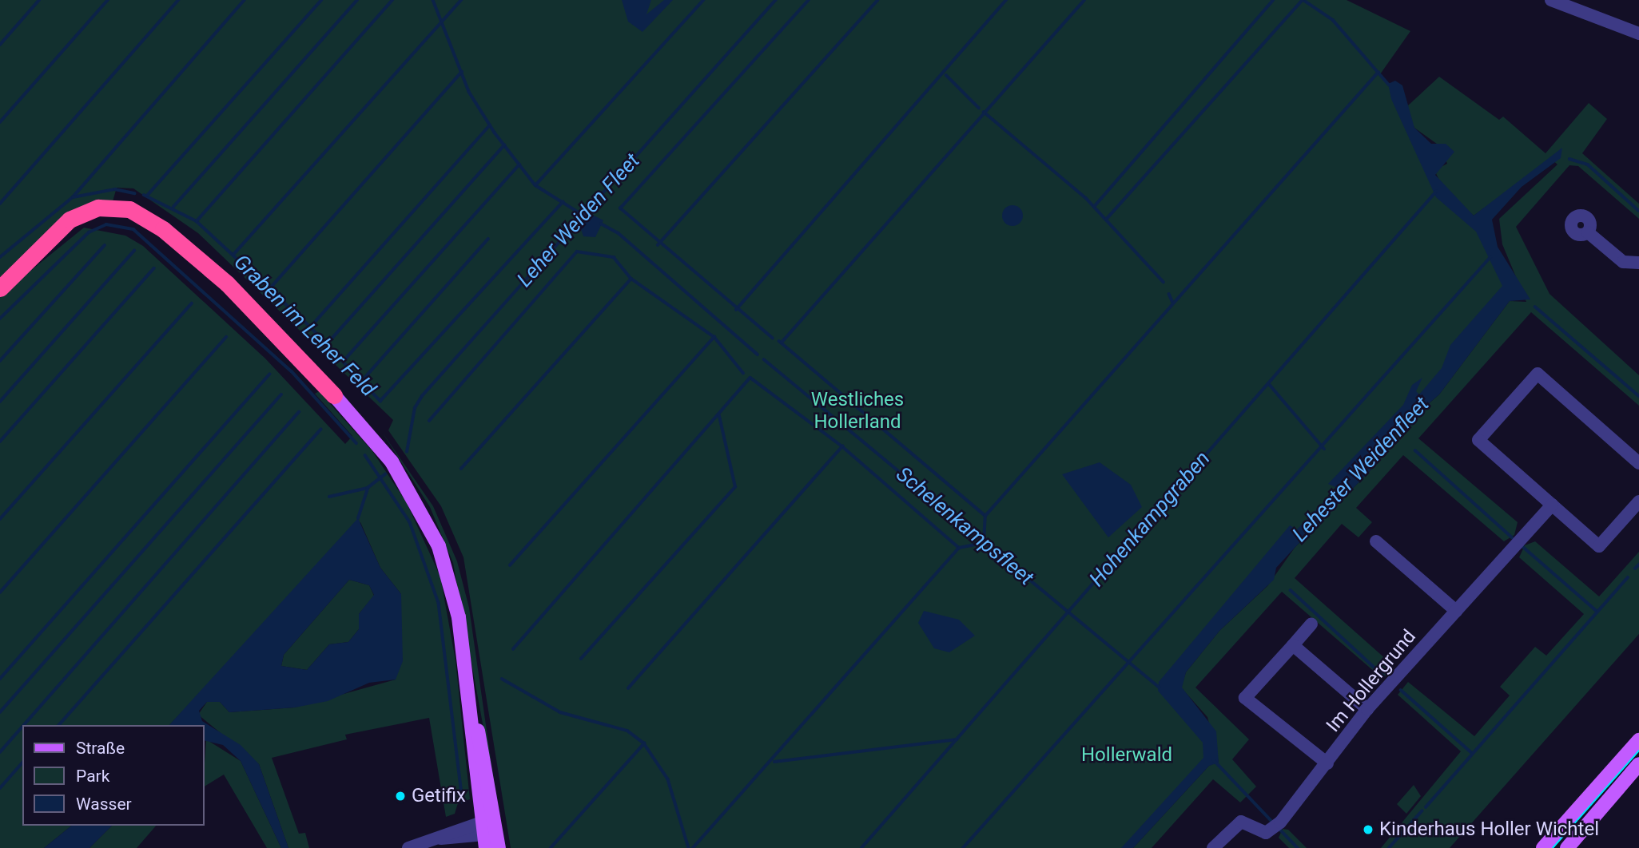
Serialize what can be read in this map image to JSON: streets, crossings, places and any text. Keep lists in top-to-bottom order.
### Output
{
  "streets": {
    "street": ["Im Hollergrund"]
  },
  "water": [
    "Leher Weiden Fleet",
    "Graben im Leher Feld",
    "Lehester Weidenfleet",
    "Hohenkampgraben",
    "Schelenkampsfleet"
  ],
  "parks": ["Westliches Hollerland", "Hollerwald"],
  "places": ["Getifix", "Kinderhaus Holler Wichtel"],
  "legend": ["Straße", "Park", "Wasser"]
}
